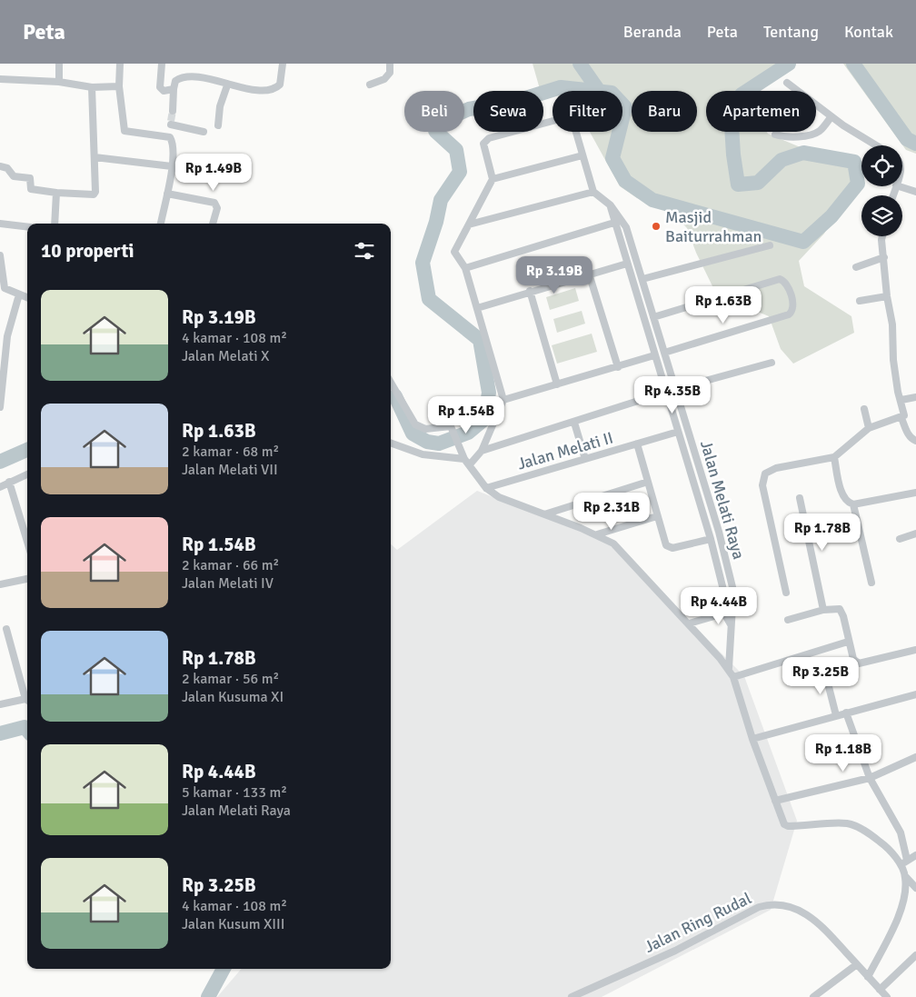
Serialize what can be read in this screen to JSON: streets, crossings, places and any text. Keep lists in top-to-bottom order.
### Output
{
  "streets": {
    "street": ["Jalan Melati II", "Jalan Melati Raya", "Jalan Ring Rudal"]
  },
  "crossings": [
    ["Jalan Melati II", "Jalan Melati Raya"]
  ],
  "places": ["Masjid Baiturrahman"],
  "page": {
    "header": "Peta",
    "nav": [
      "Beranda",
      "Peta",
      "Tentang",
      "Kontak"
    ],
    "chip": [
      "Beli",
      "Sewa",
      "Filter",
      "Baru",
      "Apartemen"
    ],
    "price": [
      "Rp 1.49B",
      "Rp 3.19B",
      "Rp 1.63B",
      "Rp 4.35B",
      "Rp 1.54B",
      "Rp 2.31B",
      "Rp 1.78B",
      "Rp 4.44B",
      "Rp 3.25B",
      "Rp 1.18B"
    ],
    "heading": "10 properti",
    "list": [
      {
        "name": "Rp 3.19B",
        "note": "4 kamar · 108 m² · Jalan Melati X"
      },
      {
        "name": "Rp 1.63B",
        "note": "2 kamar · 68 m² · Jalan Melati VII"
      },
      {
        "name": "Rp 1.54B",
        "note": "2 kamar · 66 m² · Jalan Melati IV"
      },
      {
        "name": "Rp 1.78B",
        "note": "2 kamar · 56 m² · Jalan Kusuma XI"
      },
      {
        "name": "Rp 4.44B",
        "note": "5 kamar · 133 m² · Jalan Melati Raya"
      },
      {
        "name": "Rp 3.25B",
        "note": "4 kamar · 108 m² · Jalan Kusum XIII"
      }
    ]
  }
}
